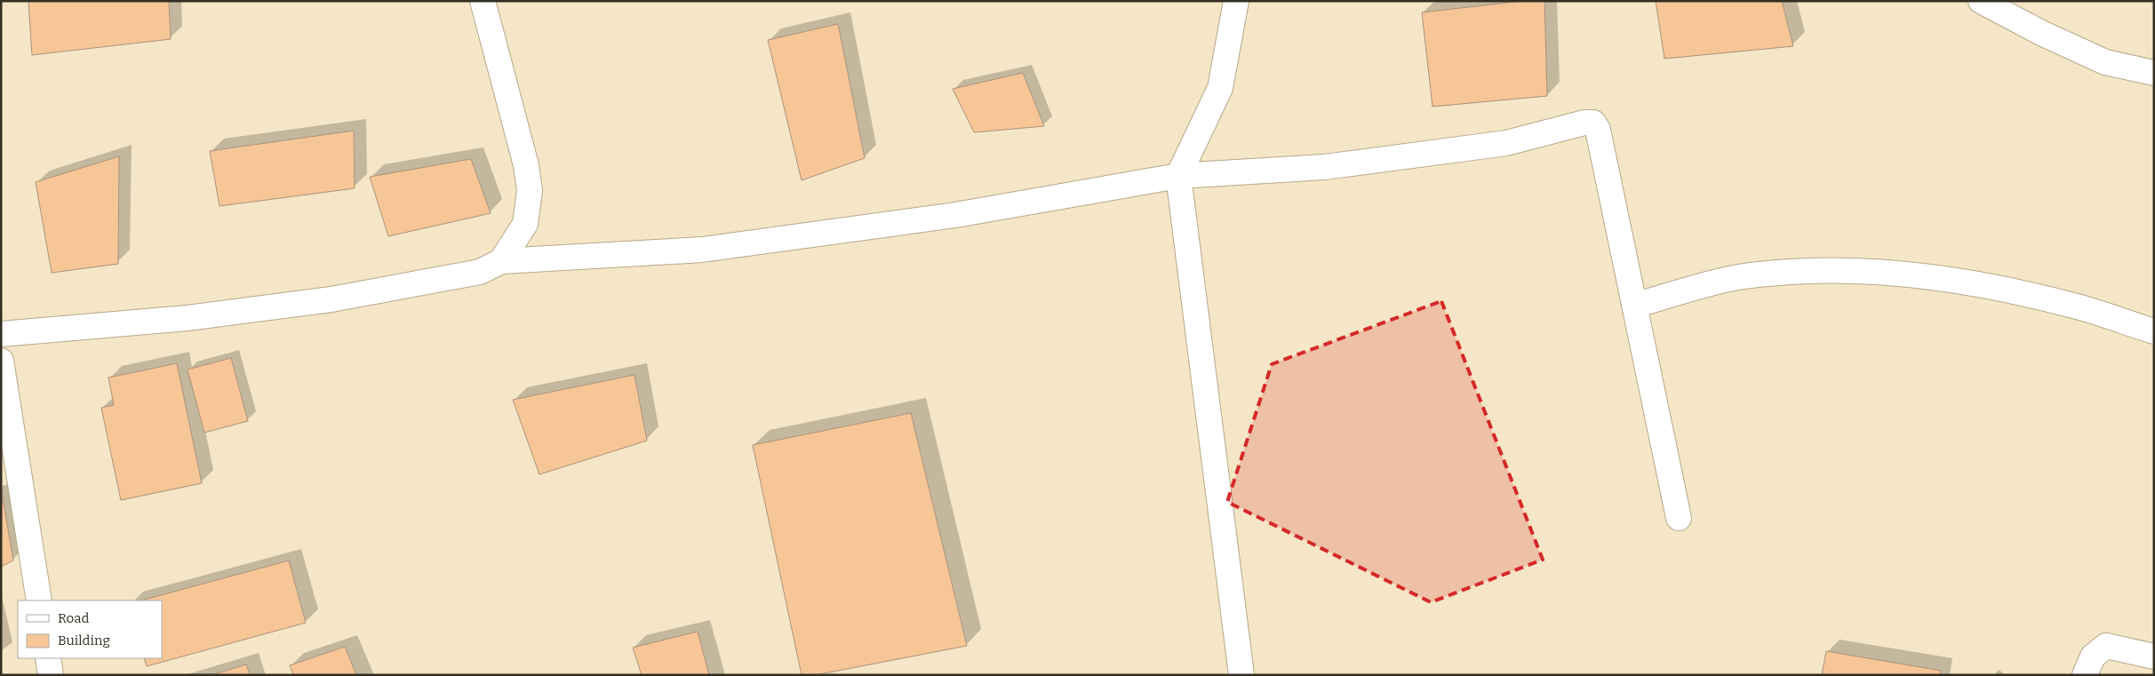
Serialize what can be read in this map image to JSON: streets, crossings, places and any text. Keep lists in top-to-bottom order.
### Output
{
  "legend": ["Road", "Building"]
}
